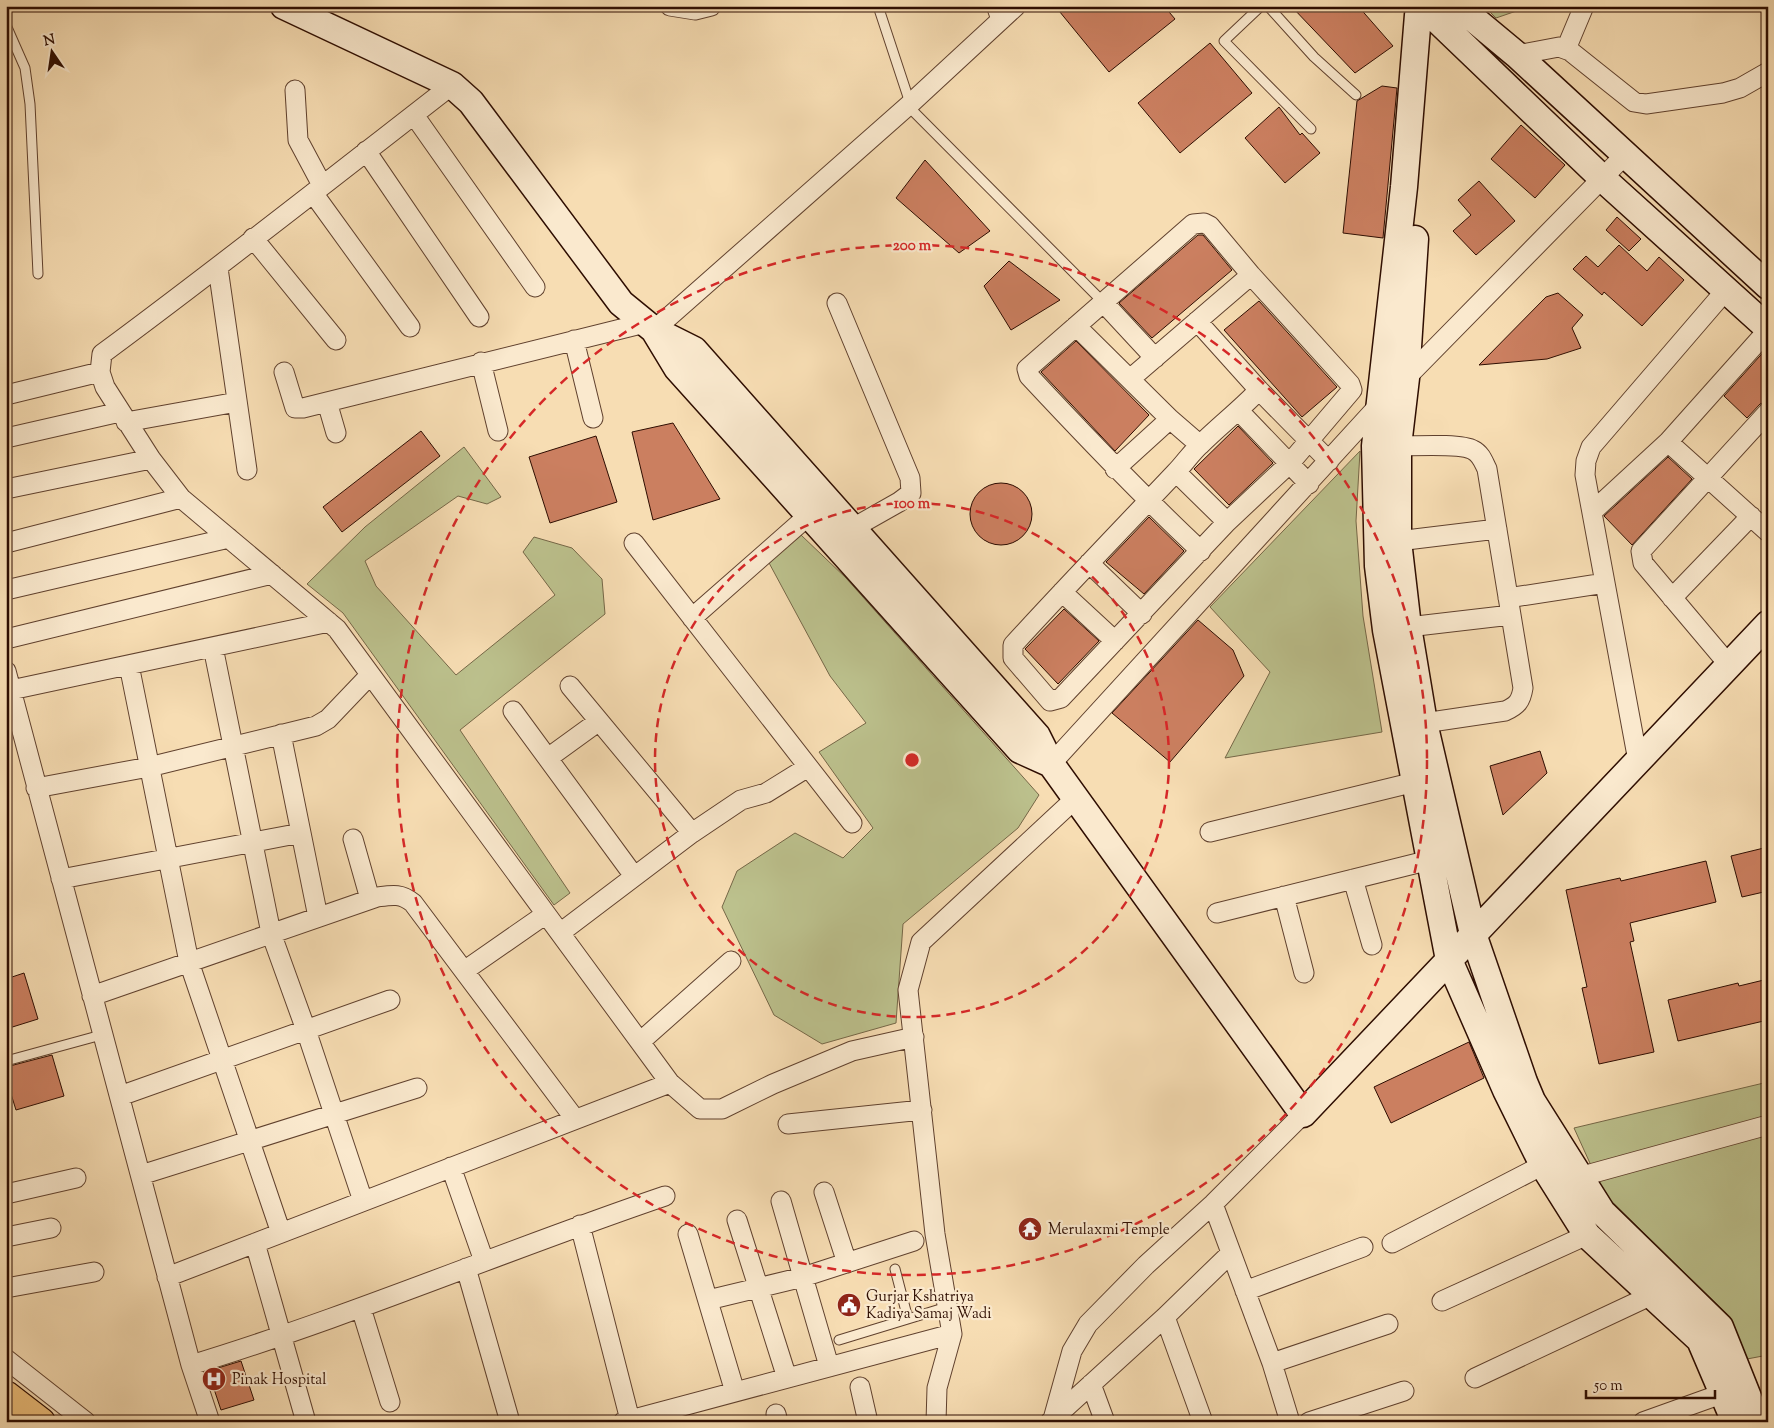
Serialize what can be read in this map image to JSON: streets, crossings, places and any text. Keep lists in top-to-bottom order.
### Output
{
  "places": {
    "temple": ["Merulaxmi Temple"],
    "public building": ["Gurjar Kshatriya Kadiya Samaj Wadi"],
    "hospital": ["Pinak Hospital"]
  },
  "scale_bar": "50 m",
  "north": "top",
  "rings": ["200 m", "100 m"]
}
